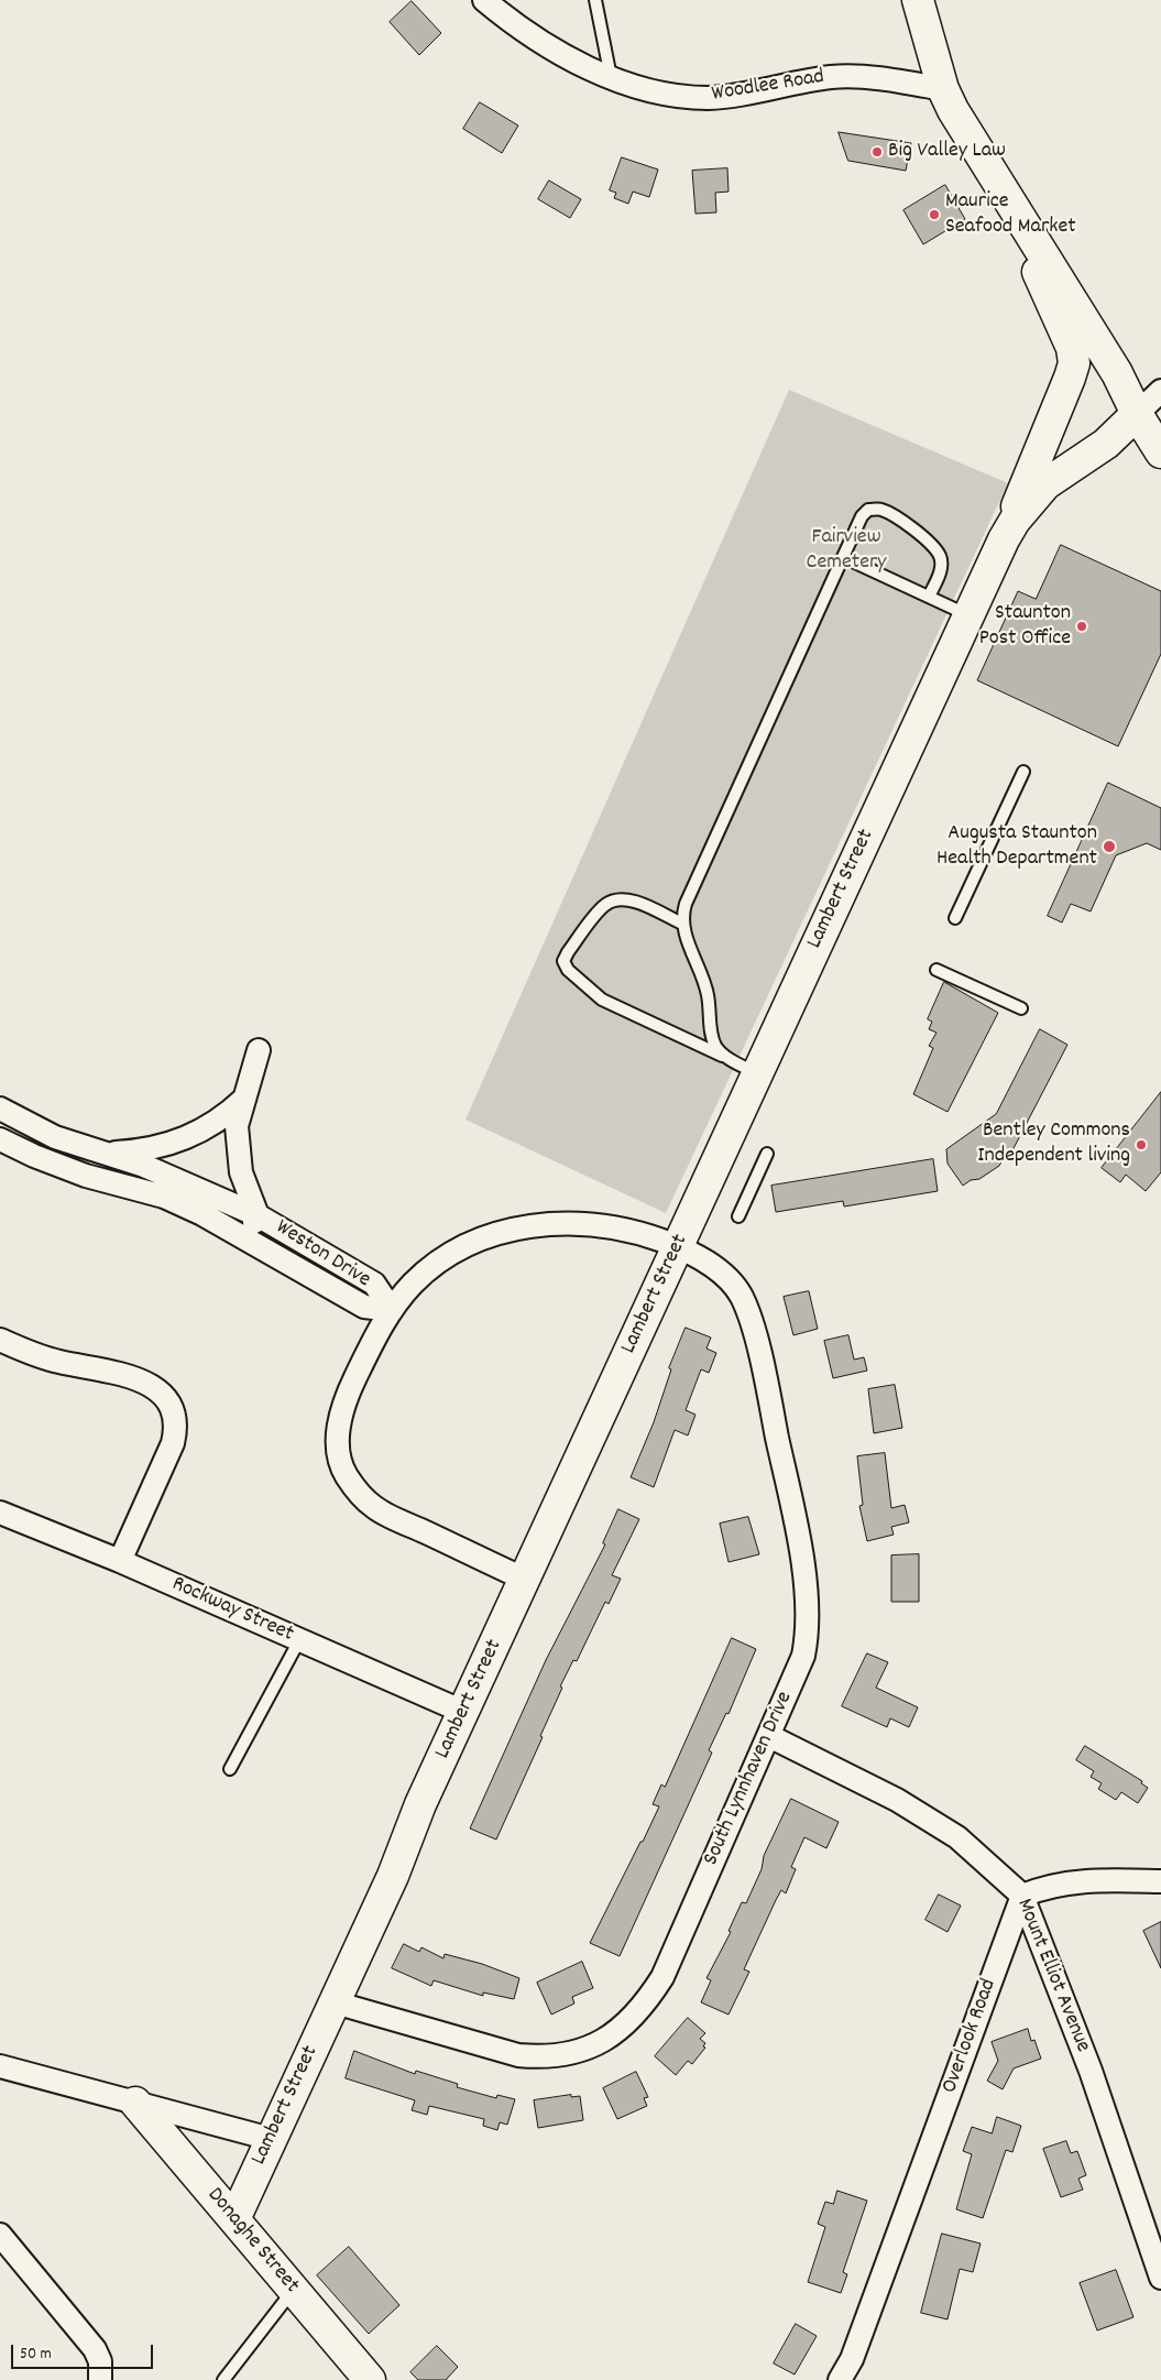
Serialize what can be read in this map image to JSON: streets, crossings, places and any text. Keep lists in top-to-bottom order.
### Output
{
  "streets": {
    "street": [
      "Woodlee Road",
      "Lambert Street",
      "Weston Drive",
      "Rockway Street",
      "South Lynnhaven Drive",
      "Mount Elliot Avenue",
      "Overlook Road",
      "Donaghe Street"
    ]
  },
  "crossings": [
    ["Lambert Street", "Rockway Street"],
    ["Lambert Street", "South Lynnhaven Drive"],
    ["Lambert Street", "Donaghe Street"],
    ["Weston Drive", "South Lynnhaven Drive"],
    ["South Lynnhaven Drive", "Mount Elliot Avenue"],
    ["Mount Elliot Avenue", "Overlook Road"]
  ],
  "parks": ["Fairview Cemetery"],
  "places": [
    "Big Valley Law",
    "Maurice Seafood Market",
    "Staunton Post Office",
    "Augusta Staunton Health Department",
    "Bentley Commons Independent living"
  ],
  "scale_bar": "50 m"
}
